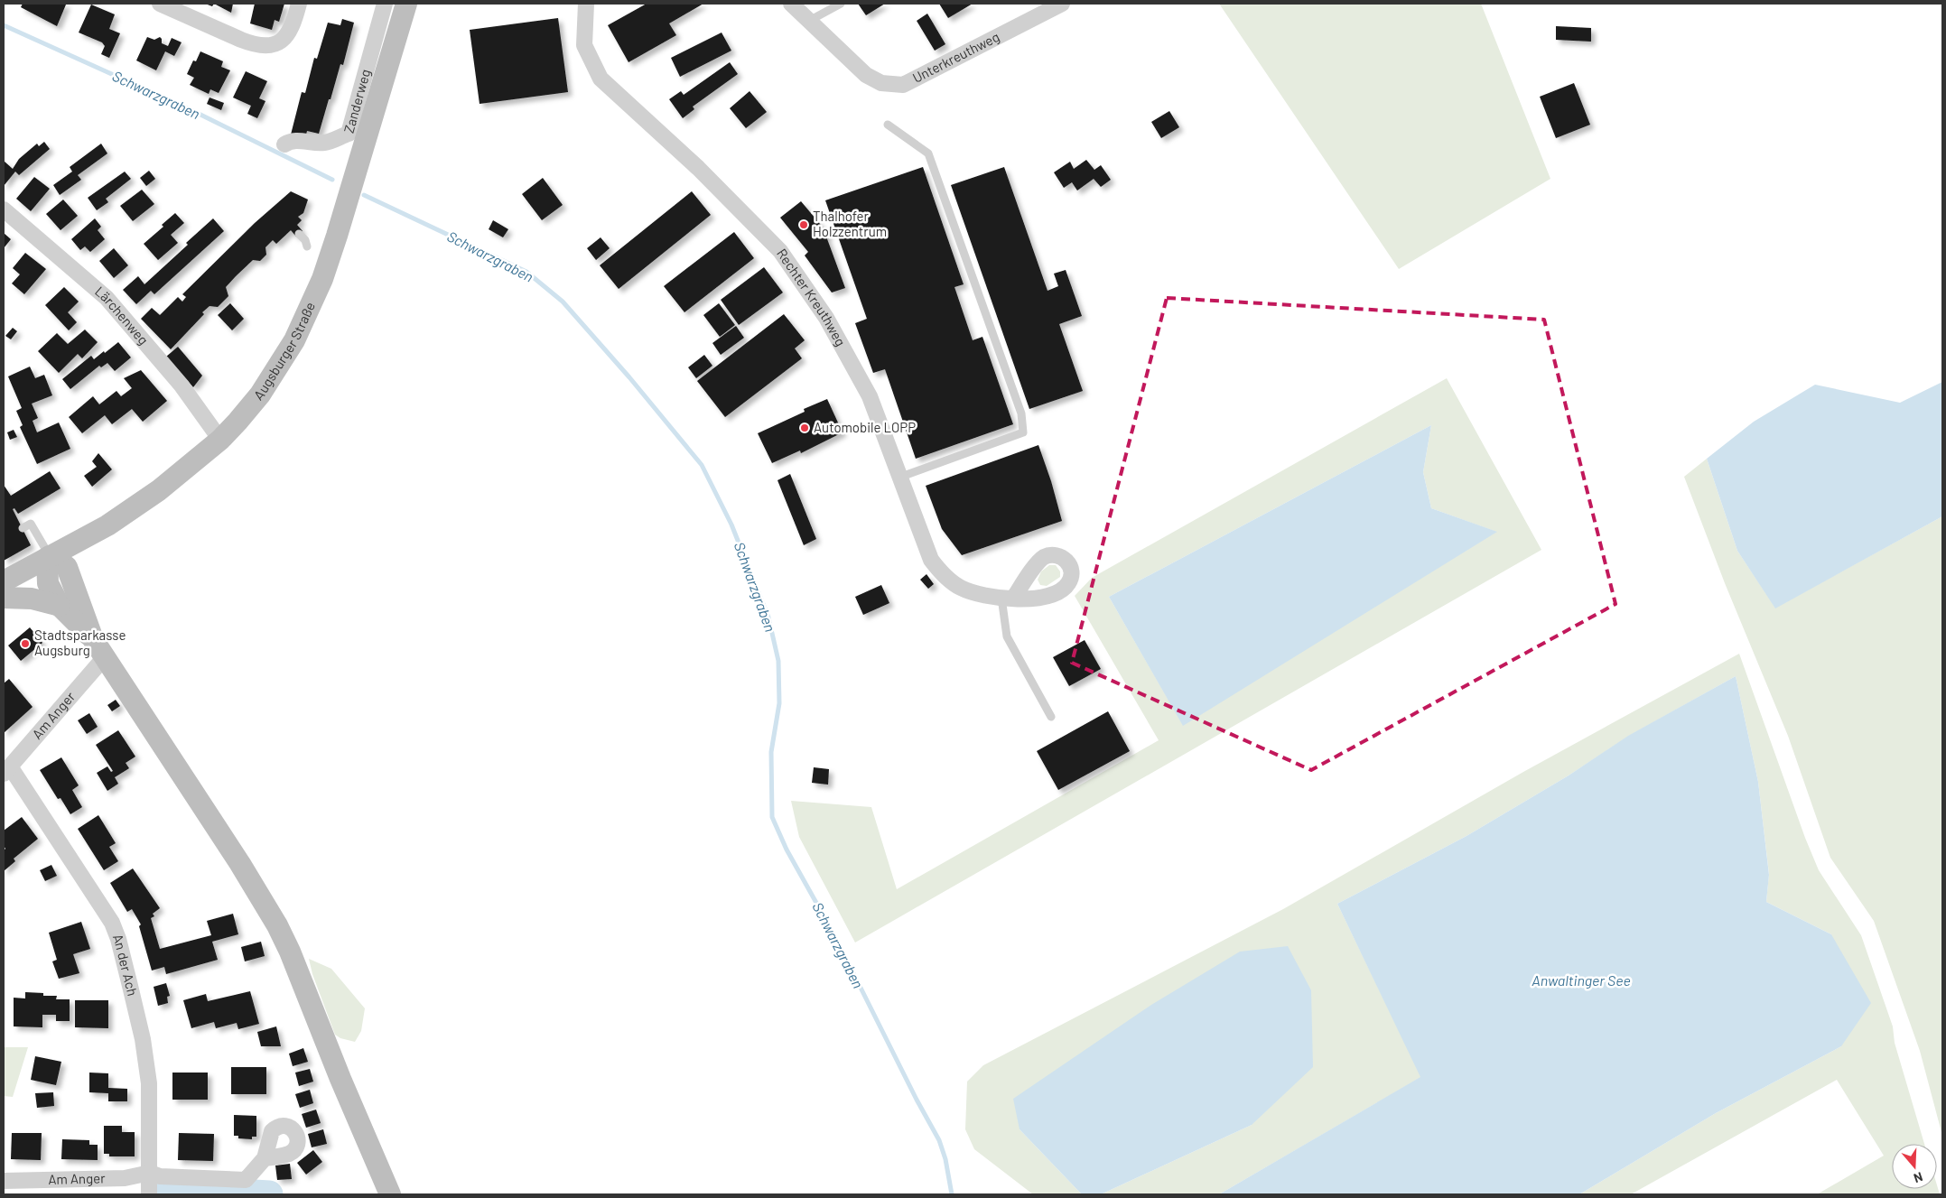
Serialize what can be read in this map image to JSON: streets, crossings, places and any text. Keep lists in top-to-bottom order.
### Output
{
  "streets": {
    "main road": ["Augsburger Straße"],
    "street": [
      "Unterkreuthweg",
      "Zanderweg",
      "Rechter Kreuthweg",
      "Lärchenweg",
      "Am Anger",
      "An der Ach"
    ]
  },
  "crossings": [
    ["Lärchenweg", "Augsburger Straße"],
    ["Am Anger", "An der Ach"]
  ],
  "water": ["Schwarzgraben", "Anwaltinger See"],
  "places": ["Thalhofer Holzzentrum", "Automobile LOPP", "Stadtsparkasse Augsburg"],
  "north": "bottom"
}
